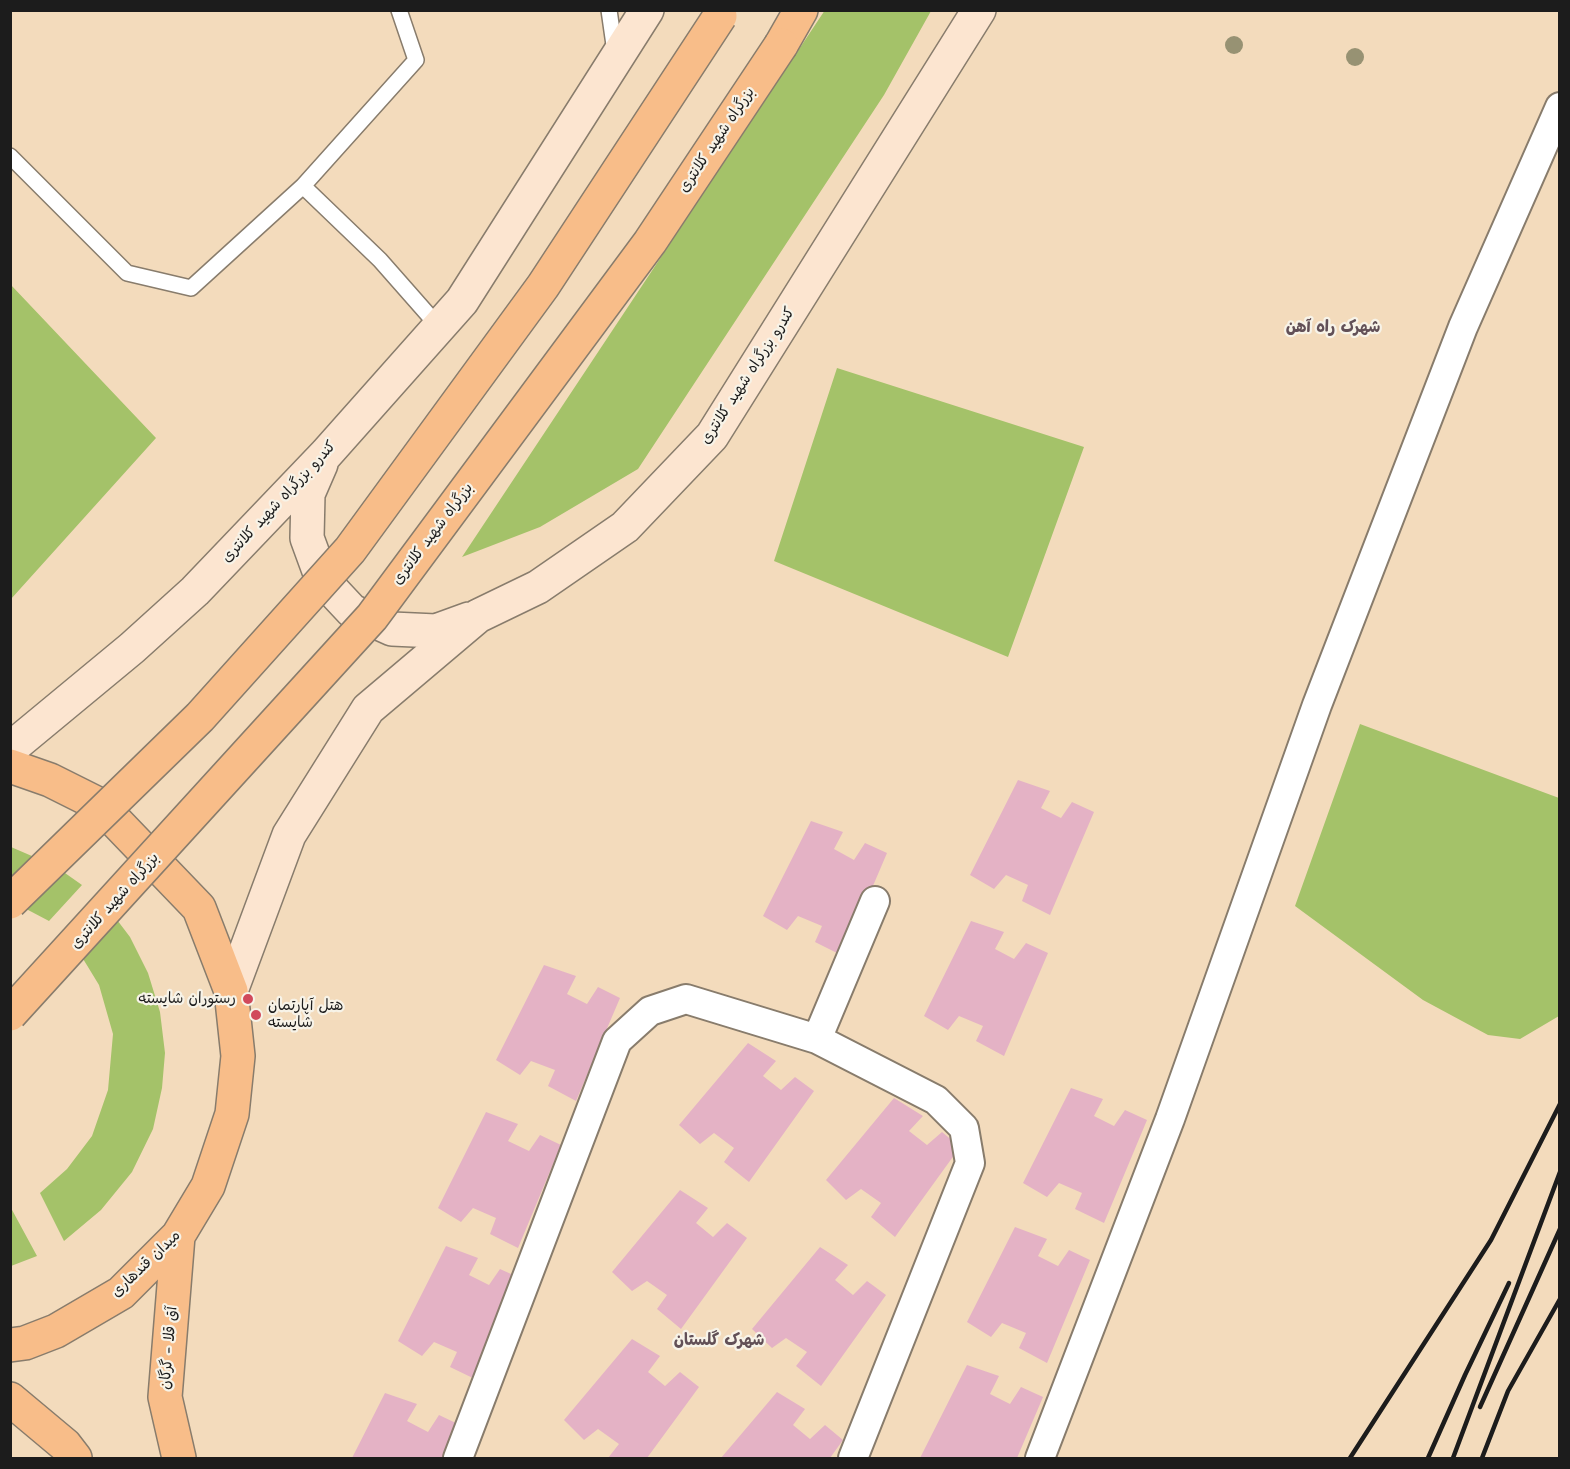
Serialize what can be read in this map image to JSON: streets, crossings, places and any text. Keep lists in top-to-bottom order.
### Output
{
  "streets": {
    "highway": ["بزرگراه شهید کلانتری", "میدان قندهاری", "آق قلا - گرگان"],
    "main road": ["کندرو بزرگراه شهید کلانتری"]
  },
  "crossings": [
    ["کندرو بزرگراه شهید کلانتری", "میدان قندهاری"],
    ["میدان قندهاری", "آق قلا - گرگان"]
  ],
  "districts": ["شهرک راه آهن", "شهرک گلستان"],
  "places": ["رستوران شایسته", "هتل آپارتمان شایسته"]
}
